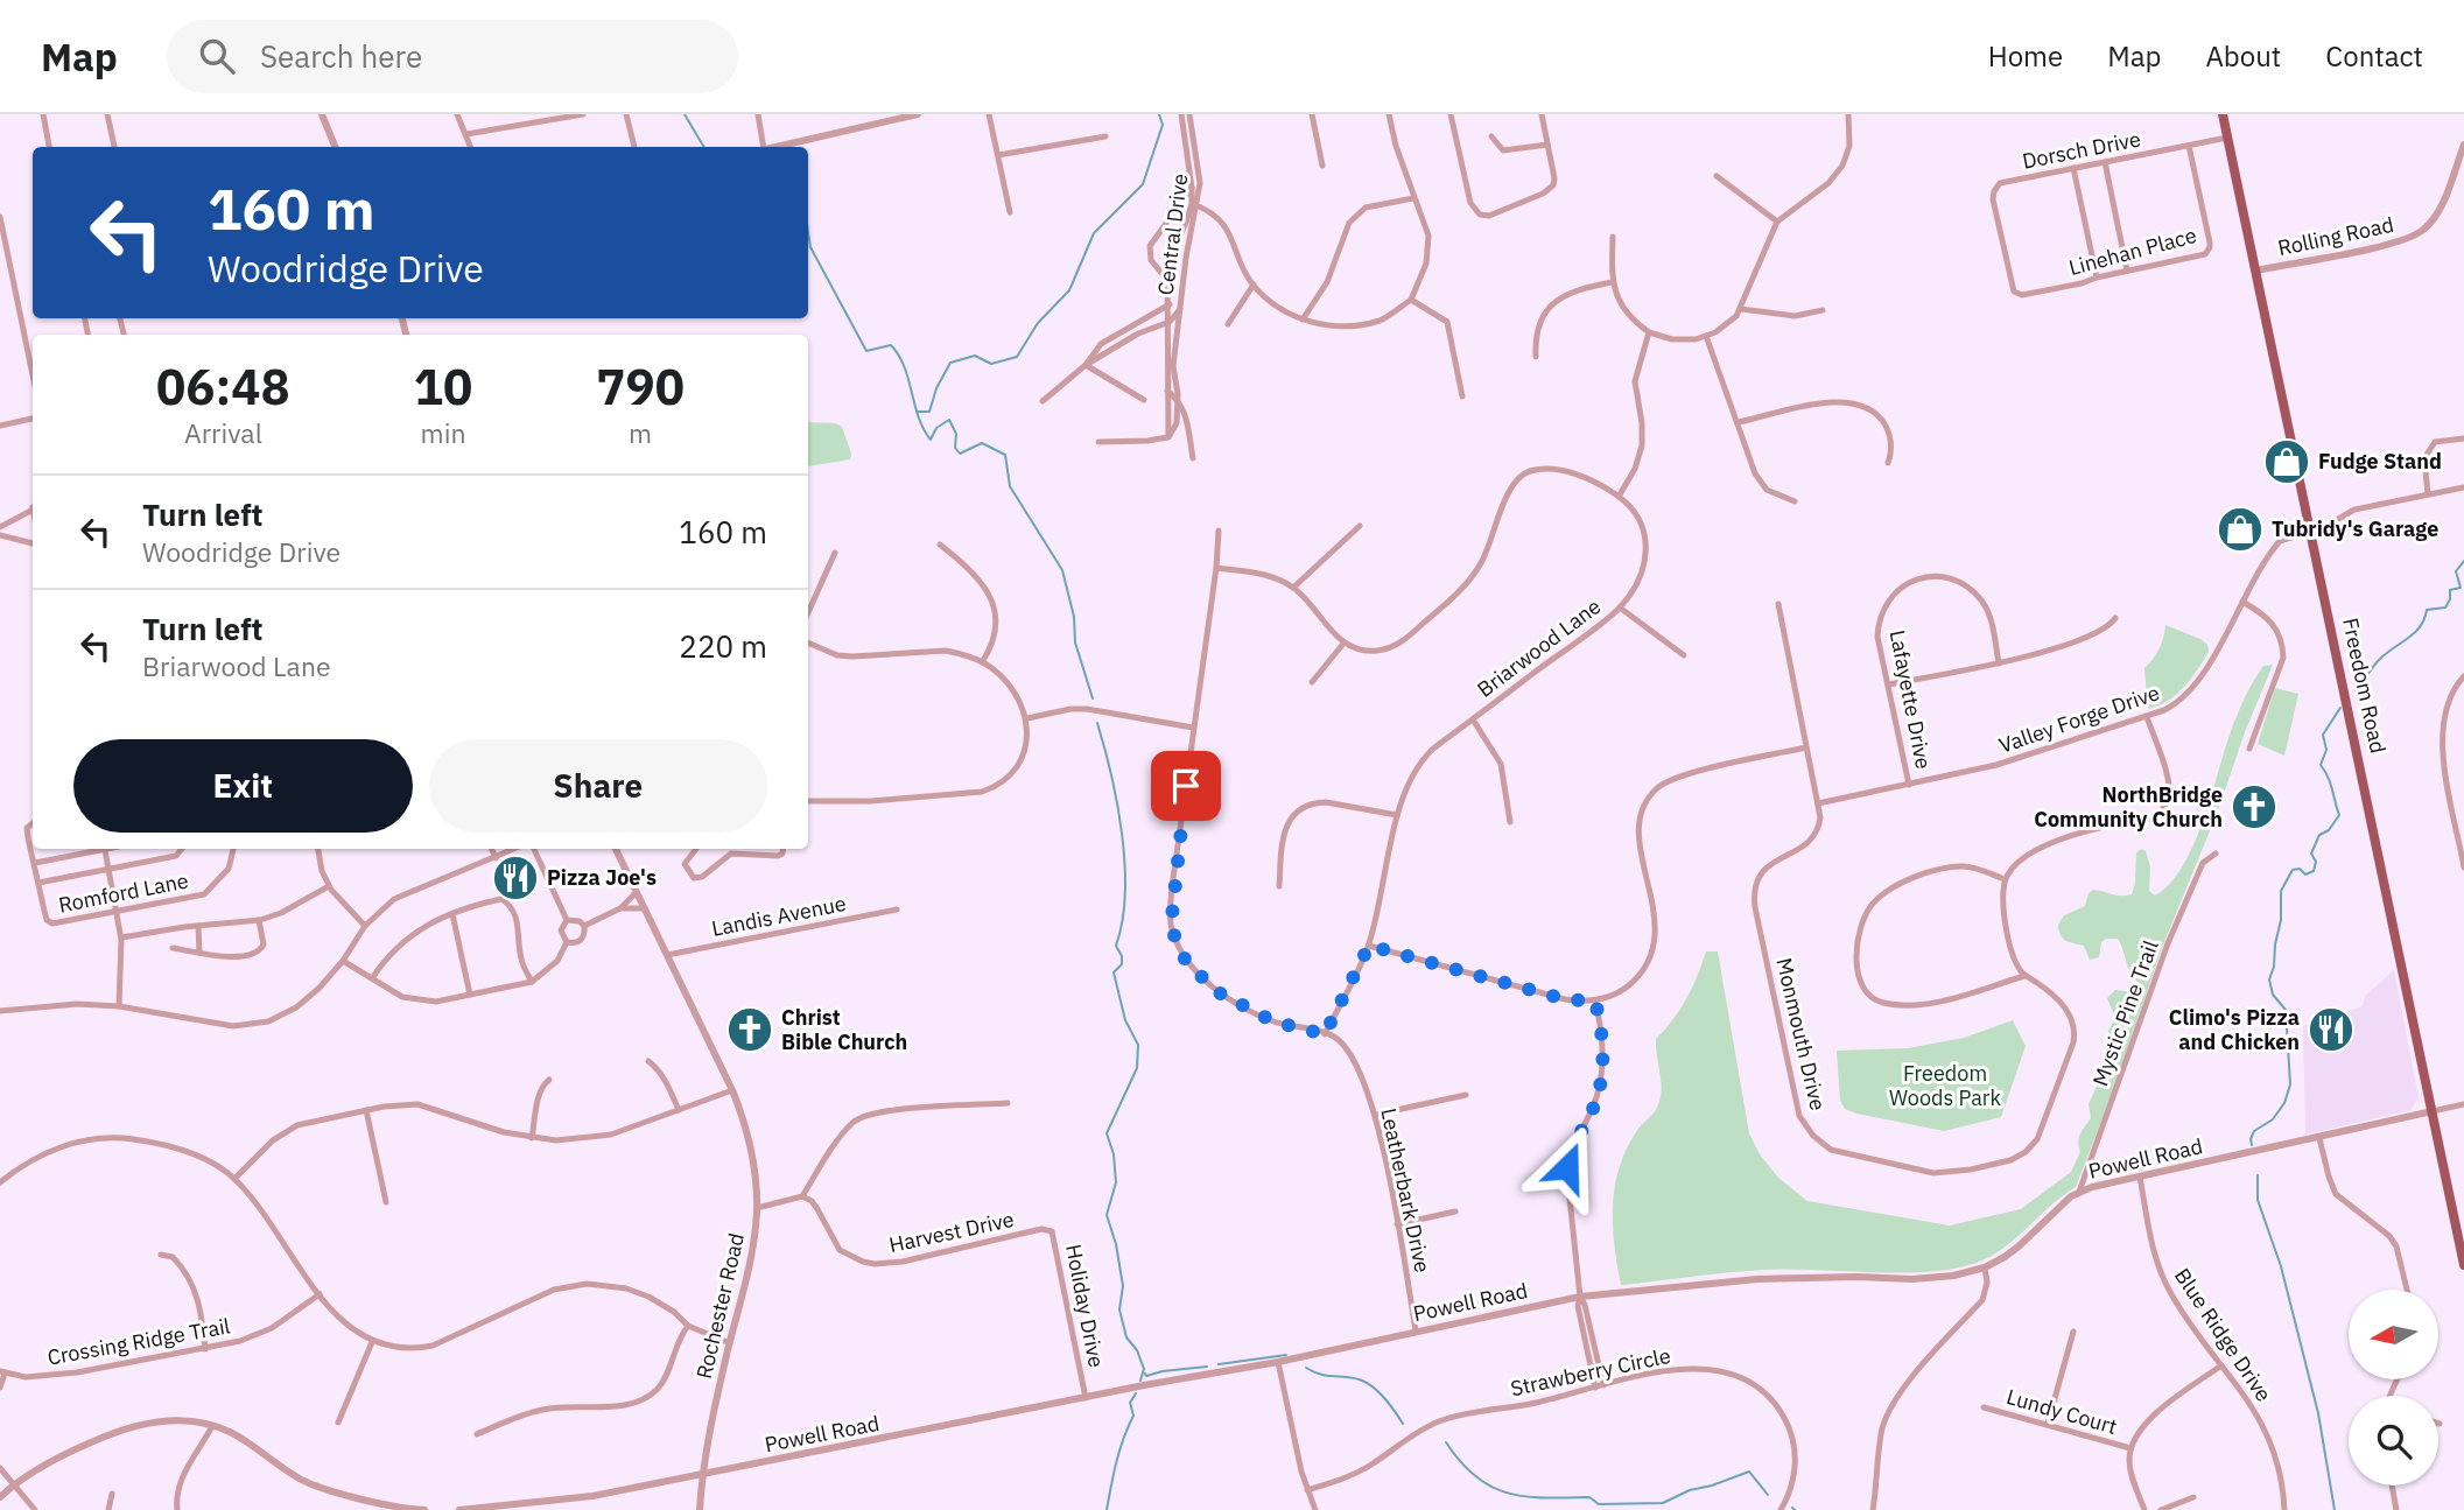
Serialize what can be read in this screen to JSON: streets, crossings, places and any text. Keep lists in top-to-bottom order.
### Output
{
  "streets": {
    "main road": ["Freedom Road"],
    "street": [
      "Dorsch Drive",
      "Central Drive",
      "Rolling Road",
      "Linehan Place",
      "Briarwood Lane",
      "Lafayette Drive",
      "Valley Forge Drive",
      "Romford Lane",
      "Landis Avenue",
      "Mystic Pine Trail",
      "Monmouth Drive",
      "Powell Road",
      "Leatherbark Drive",
      "Harvest Drive",
      "Rochester Road",
      "Holiday Drive",
      "Blue Ridge Drive",
      "Crossing Ridge Trail",
      "Strawberry Circle",
      "Lundy Court"
    ]
  },
  "crossings": [
    ["Dorsch Drive", "Linehan Place"],
    ["Dorsch Drive", "Freedom Road"],
    ["Rolling Road", "Freedom Road"],
    ["Briarwood Lane", "Leatherbark Drive"],
    ["Freedom Road", "Valley Forge Drive"],
    ["Freedom Road", "Powell Road"],
    ["Lafayette Drive", "Valley Forge Drive"],
    ["Valley Forge Drive", "Monmouth Drive"],
    ["Landis Avenue", "Rochester Road"],
    ["Mystic Pine Trail", "Powell Road"],
    ["Powell Road", "Leatherbark Drive"],
    ["Powell Road", "Rochester Road"],
    ["Powell Road", "Holiday Drive"],
    ["Powell Road", "Blue Ridge Drive"],
    ["Harvest Drive", "Holiday Drive"]
  ],
  "parks": ["Freedom Woods Park"],
  "places": {
    "shop": ["Fudge Stand", "Tubridy's Garage"],
    "church": ["NorthBridge Community Church", "Christ Bible Church"],
    "restaurant": ["Pizza Joe's", "Climo's Pizza and Chicken"]
  },
  "north": "left",
  "page": {
    "header": "Map",
    "search": "Search here",
    "nav": [
      "Home",
      "Map",
      "About",
      "Contact"
    ],
    "turn": ["160 m", "Woodridge Drive"],
    "eta": [
      "06:48",
      "Arrival",
      "10",
      "min",
      "790",
      "m"
    ],
    "list": [
      {
        "name": "Turn left",
        "note": "Woodridge Drive",
        "value": "160 m"
      },
      {
        "name": "Turn left",
        "note": "Briarwood Lane",
        "value": "220 m"
      }
    ],
    "buttons": ["Exit", "Share"]
  }
}
